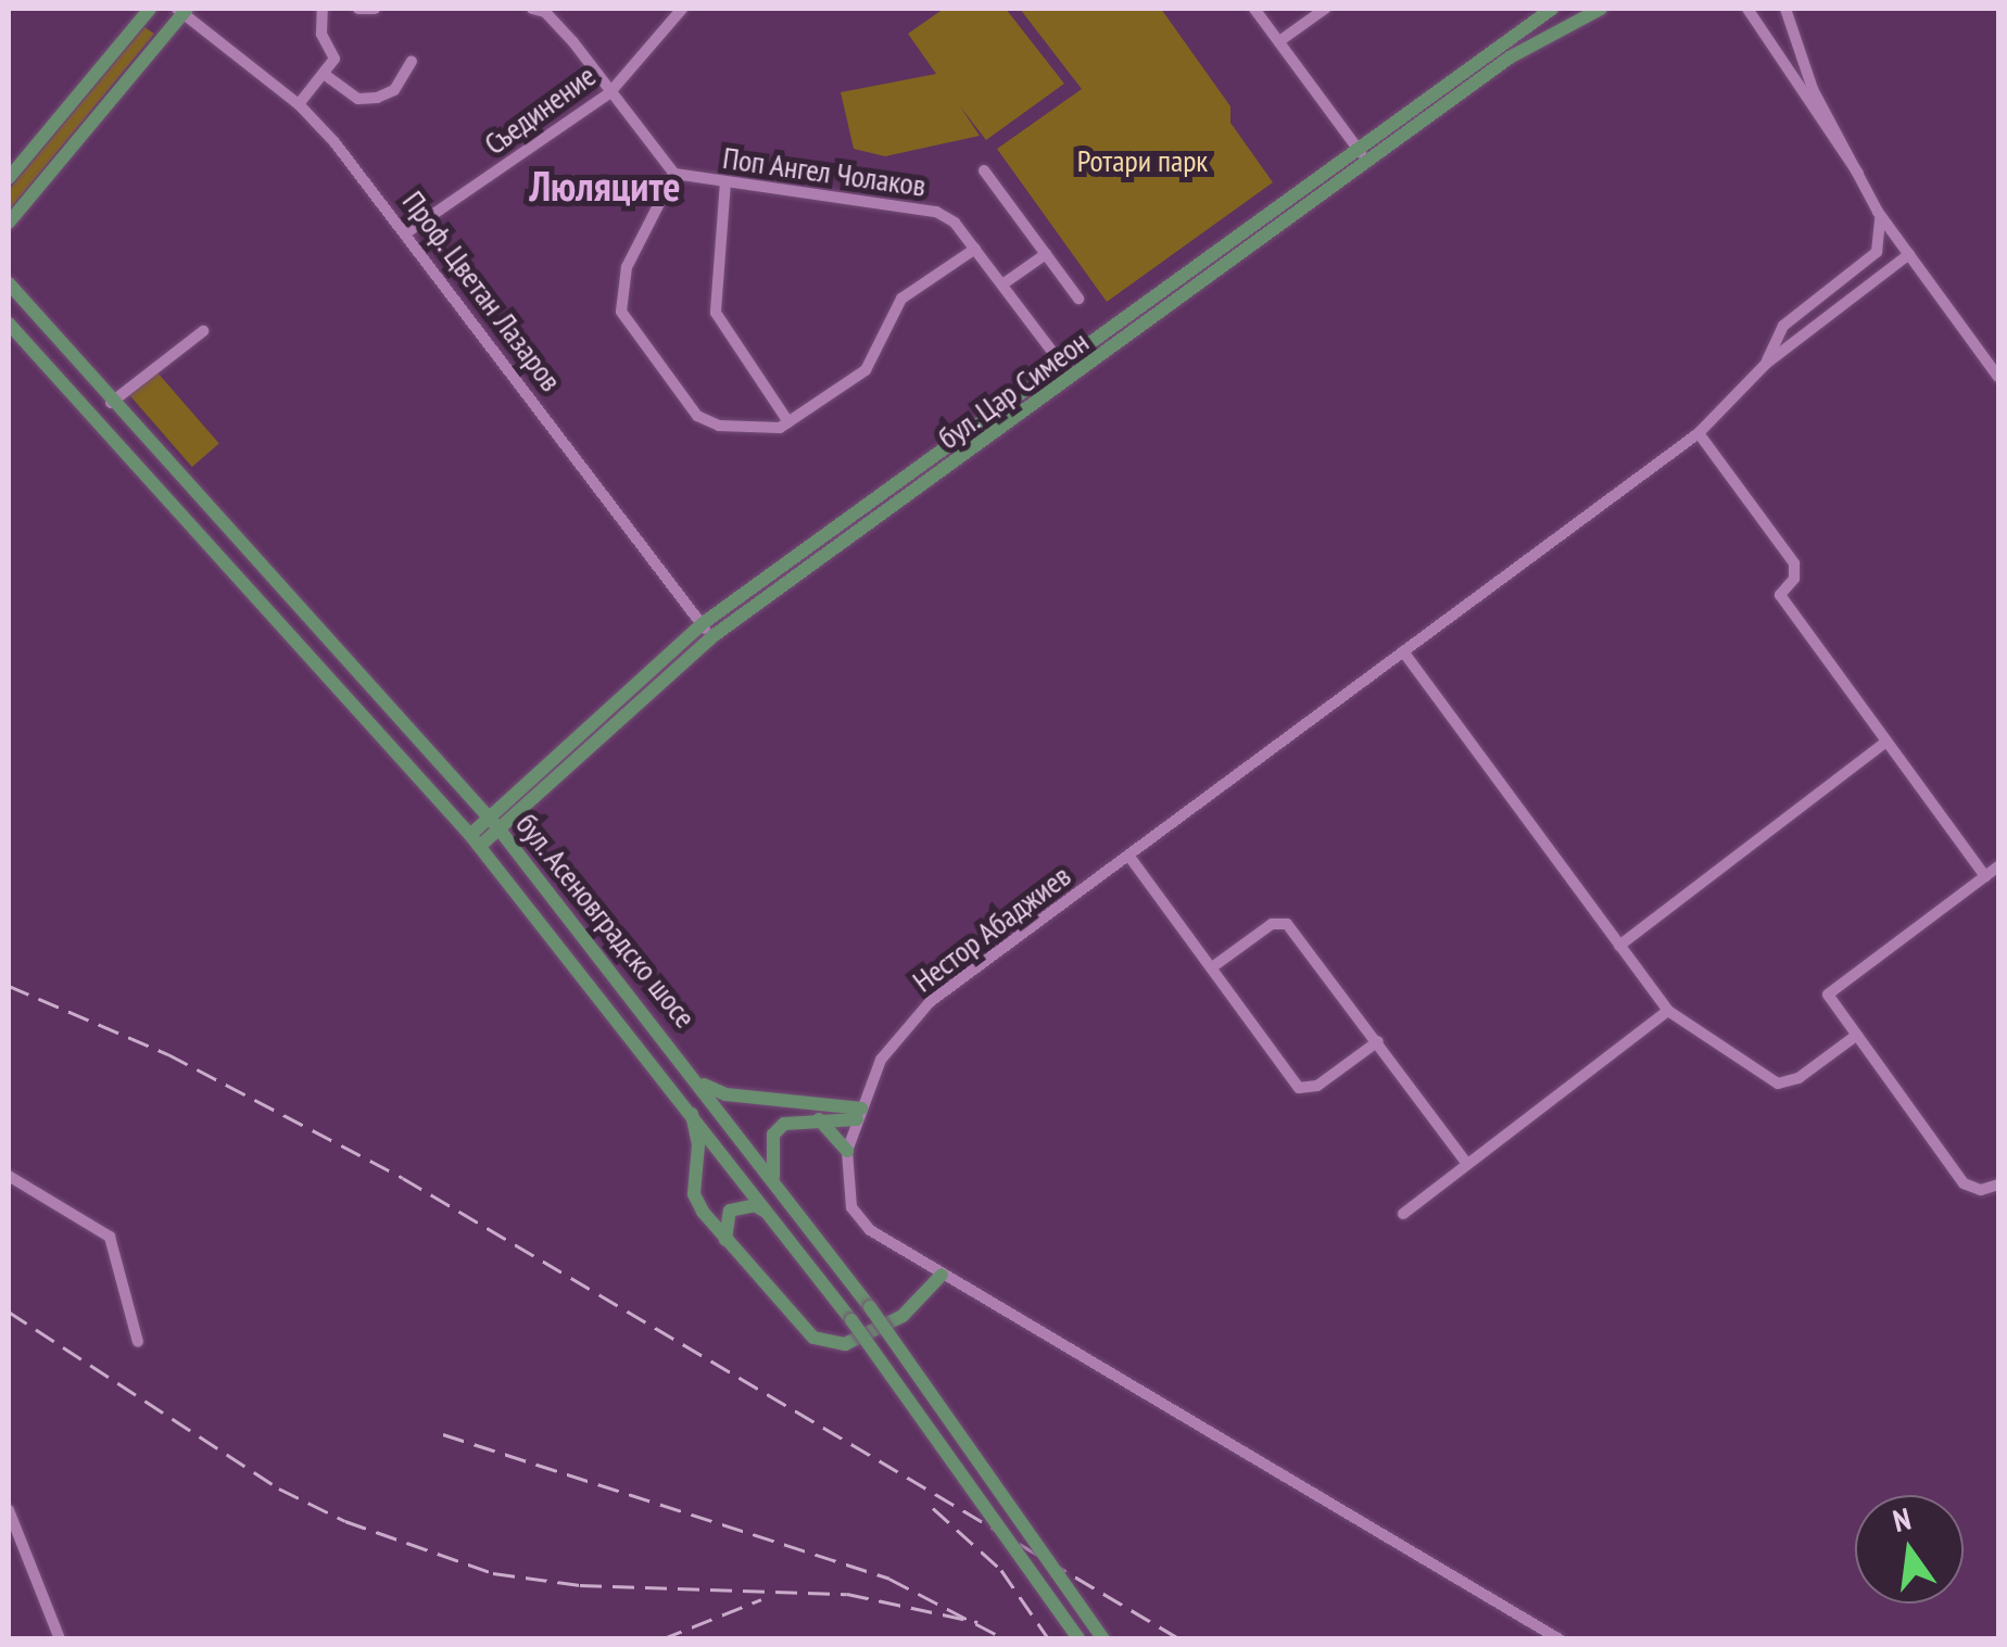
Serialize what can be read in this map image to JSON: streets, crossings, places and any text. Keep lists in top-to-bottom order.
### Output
{
  "streets": {
    "main road": ["бул. Цар Симеон", "бул. Асеновградско шосе"],
    "street": [
      "Съединение",
      "Поп Ангел Чолаков",
      "Проф. Цветан Лазаров",
      "Нестор Абаджиев"
    ]
  },
  "crossings": [
    ["Съединение", "Проф. Цветан Лазаров"],
    ["Поп Ангел Чолаков", "бул. Цар Симеон"],
    ["Проф. Цветан Лазаров", "бул. Цар Симеон"],
    ["бул. Цар Симеон", "бул. Асеновградско шосе"]
  ],
  "districts": ["Люляците"],
  "parks": ["Ротари парк"],
  "north": "top"
}
